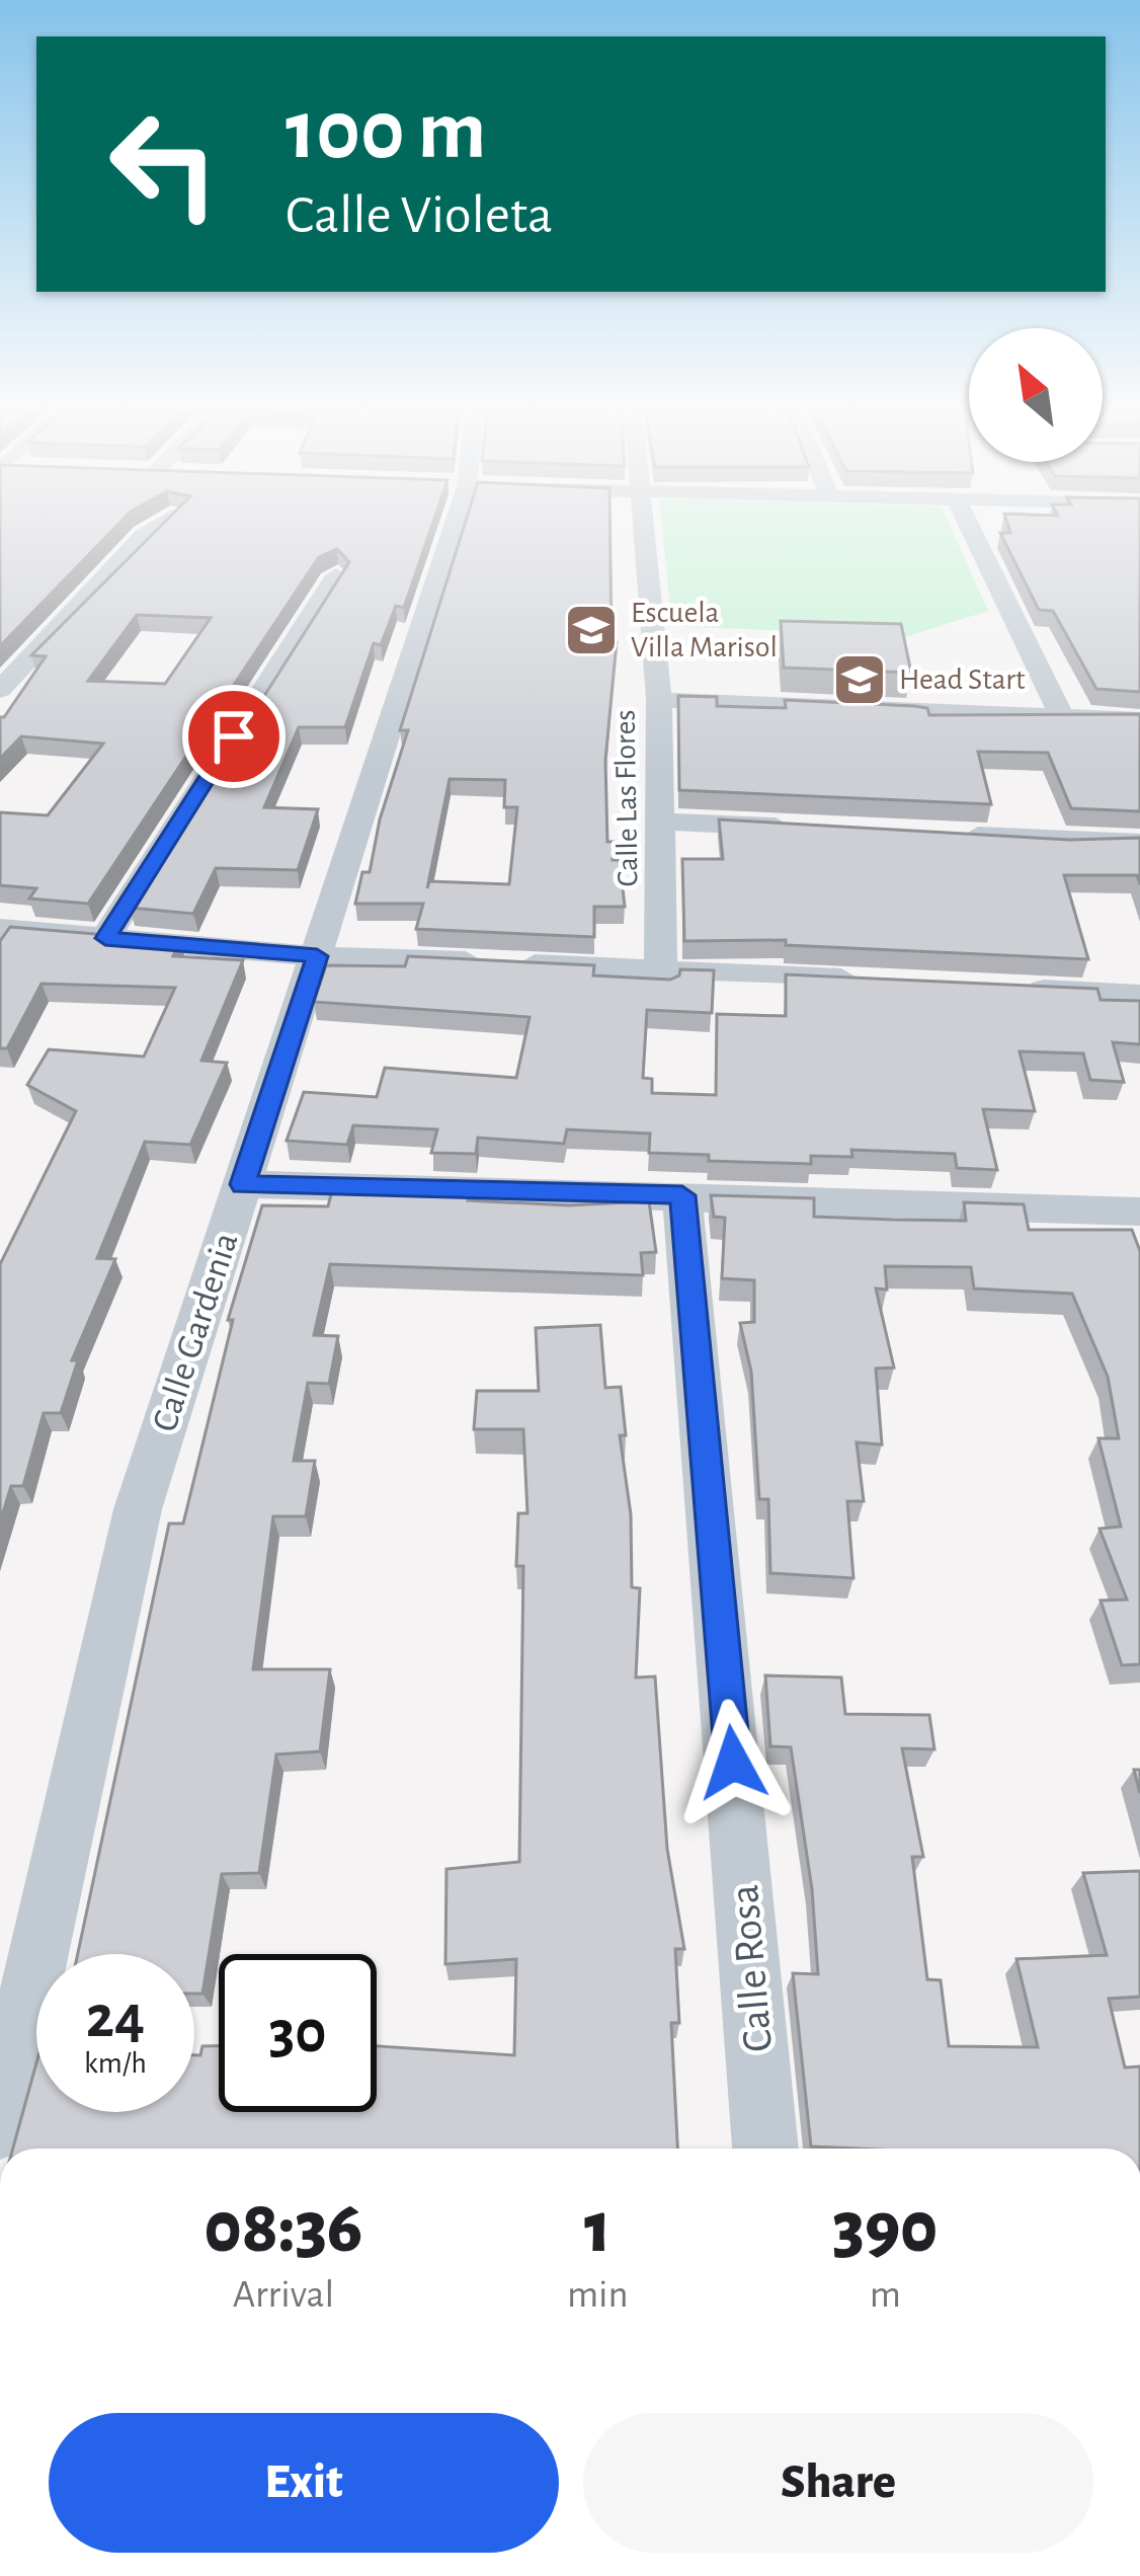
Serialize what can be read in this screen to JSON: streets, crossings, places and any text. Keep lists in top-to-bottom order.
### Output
{
  "streets": {
    "street": ["Calle Las Flores", "Calle Gardenia", "Calle Rosa"]
  },
  "places": {
    "school or university": ["Escuela Villa Marisol", "Head Start"]
  },
  "north": "top left",
  "page": {
    "turn": ["100 m", "Calle Violeta"],
    "speed": "24 km/h",
    "limit": "30",
    "eta": [
      "08:36",
      "Arrival",
      "1",
      "min",
      "390",
      "m"
    ],
    "buttons": ["Exit", "Share"]
  }
}
